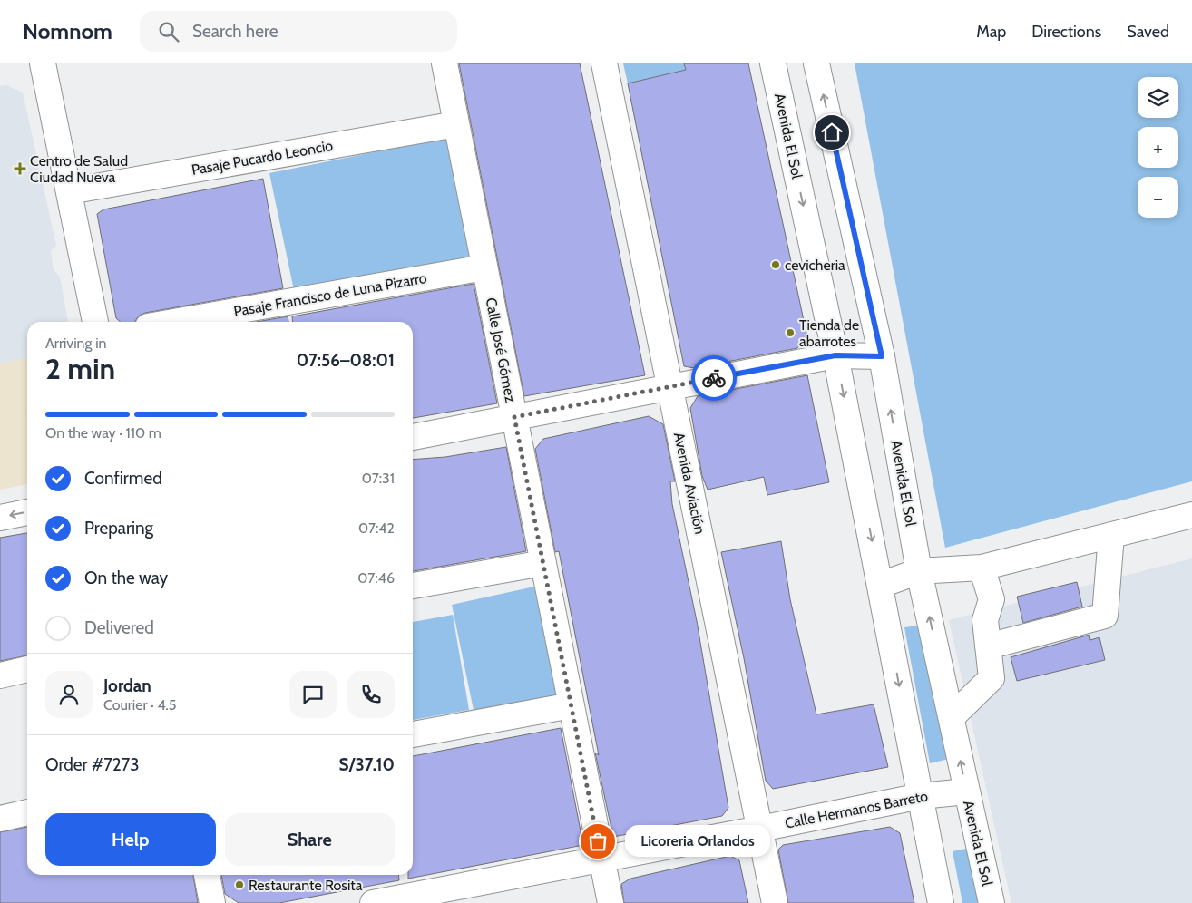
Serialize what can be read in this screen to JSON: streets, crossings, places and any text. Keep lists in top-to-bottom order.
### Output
{
  "streets": {
    "street": [
      "Avenida El Sol",
      "Pasaje Pucardo Leoncio",
      "Pasaje Francisco de Luna Pizarro",
      "Calle José Gómez",
      "Avenida Aviación",
      "Calle Hermanos Barreto"
    ]
  },
  "crossings": [
    ["Avenida El Sol", "Calle Hermanos Barreto"],
    ["Pasaje Pucardo Leoncio", "Calle José Gómez"],
    ["Pasaje Francisco de Luna Pizarro", "Calle José Gómez"],
    ["Calle José Gómez", "Calle Hermanos Barreto"],
    ["Avenida Aviación", "Calle Hermanos Barreto"]
  ],
  "places": {
    "health": ["Centro de Salud Ciudad Nueva"],
    "other": [
      "cevicheria",
      "Tienda de abarrotes",
      "Licoreria Orlandos",
      "Restaurante Rosita"
    ]
  },
  "page": {
    "header": "Nomnom",
    "search": "Search here",
    "nav": ["Map", "Directions", "Saved"],
    "map_buttons": ["+", "−"],
    "heading": ["2 min", "Arriving in", "07:56–08:01"],
    "panel": [
      "Jordan",
      "Courier · 4.5",
      "Order #7273",
      "S/37.10"
    ],
    "bar": "On the way · 110 m",
    "list": [
      ["Confirmed", "07:31"],
      ["Preparing", "07:42"],
      ["On the way", "07:46"],
      "Delivered"
    ],
    "buttons": ["Help", "Share"],
    "bubble": "Licoreria Orlandos"
  }
}
